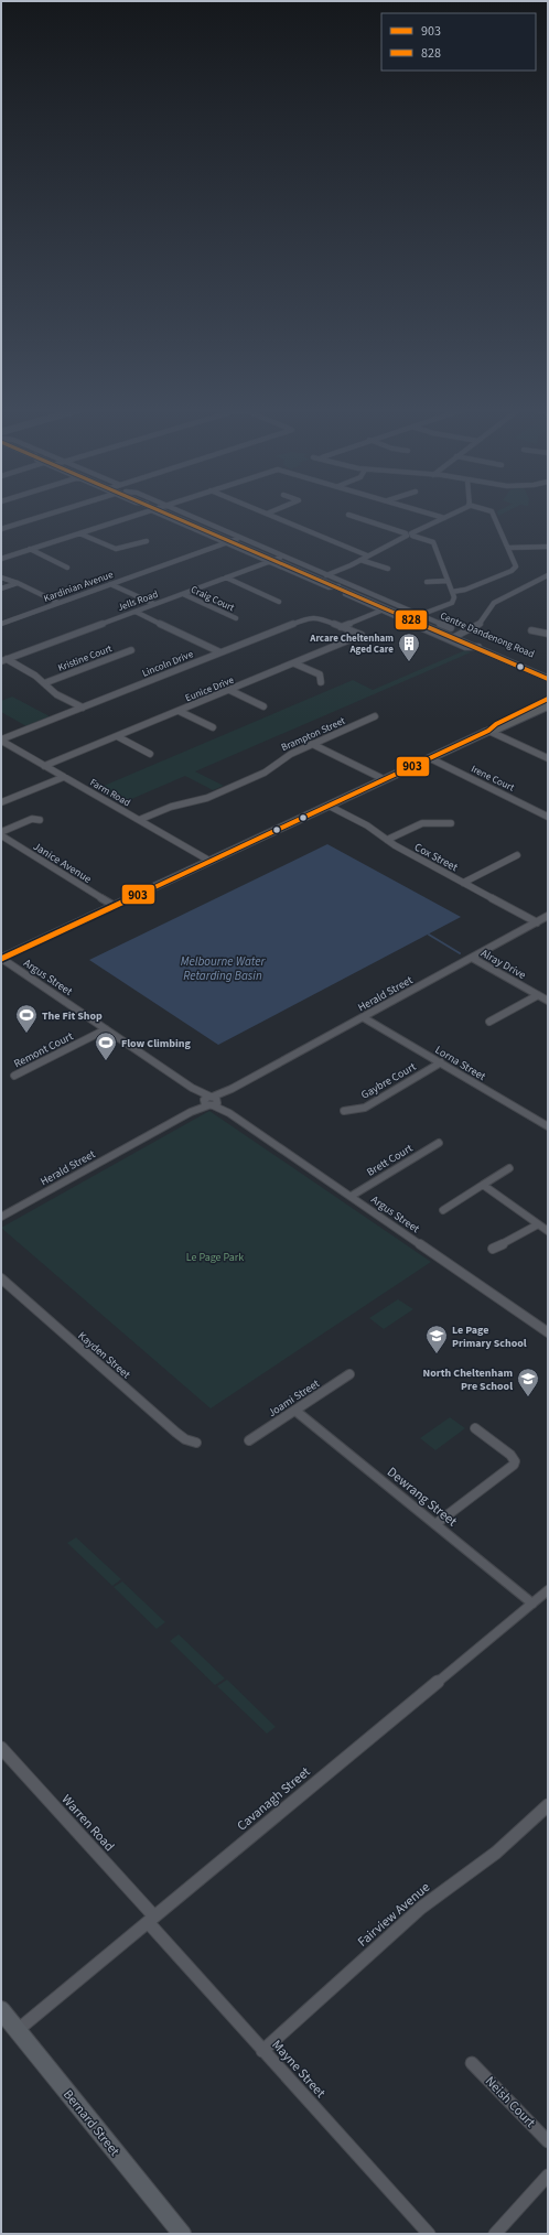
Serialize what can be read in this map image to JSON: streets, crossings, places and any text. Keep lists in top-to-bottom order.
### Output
{
  "streets": {
    "main road": ["Centre Dandenong Road", "Bernard Street"],
    "street": [
      "Kardinian Avenue",
      "Craig Court",
      "Jells Road",
      "Kristine Court",
      "Lincoln Drive",
      "Eunice Drive",
      "Brampton Street",
      "Irene Court",
      "Farm Road",
      "Cox Street",
      "Janice Avenue",
      "Alray Drive",
      "Argus Street",
      "Herald Street",
      "Remont Court",
      "Lorna Street",
      "Gaybre Court",
      "Brett Court",
      "Kayden Street",
      "Joami Street",
      "Dewrang Street",
      "Cavanagh Street",
      "Warren Road",
      "Fairview Avenue",
      "Mayne Street",
      "Neish Court"
    ]
  },
  "crossings": [
    ["Kardinian Avenue", "Centre Dandenong Road"],
    ["Craig Court", "Jells Road"],
    ["Jells Road", "Centre Dandenong Road"],
    ["Lincoln Drive", "Eunice Drive"],
    ["Lincoln Drive", "Farm Road"],
    ["Eunice Drive", "Farm Road"],
    ["Brampton Street", "Farm Road"],
    ["Cox Street", "Herald Street"],
    ["Alray Drive", "Herald Street"],
    ["Argus Street", "Herald Street"],
    ["Argus Street", "Remont Court"],
    ["Argus Street", "Brett Court"],
    ["Herald Street", "Lorna Street"],
    ["Lorna Street", "Gaybre Court"],
    ["Joami Street", "Dewrang Street"],
    ["Dewrang Street", "Cavanagh Street"],
    ["Cavanagh Street", "Warren Road"],
    ["Cavanagh Street", "Mayne Street"],
    ["Cavanagh Street", "Bernard Street"],
    ["Warren Road", "Mayne Street"],
    ["Fairview Avenue", "Mayne Street"]
  ],
  "water": ["Melbourne Water Retarding Basin"],
  "parks": ["Le Page Park"],
  "places": {
    "building": ["Arcare Cheltenham Aged Care"],
    "sports": ["The Fit Shop", "Flow Climbing"],
    "school or university": ["Le Page Primary School", "North Cheltenham Pre School"]
  },
  "lines": ["transit line 828", "transit line 903"],
  "legend": ["903", "828"]
}
